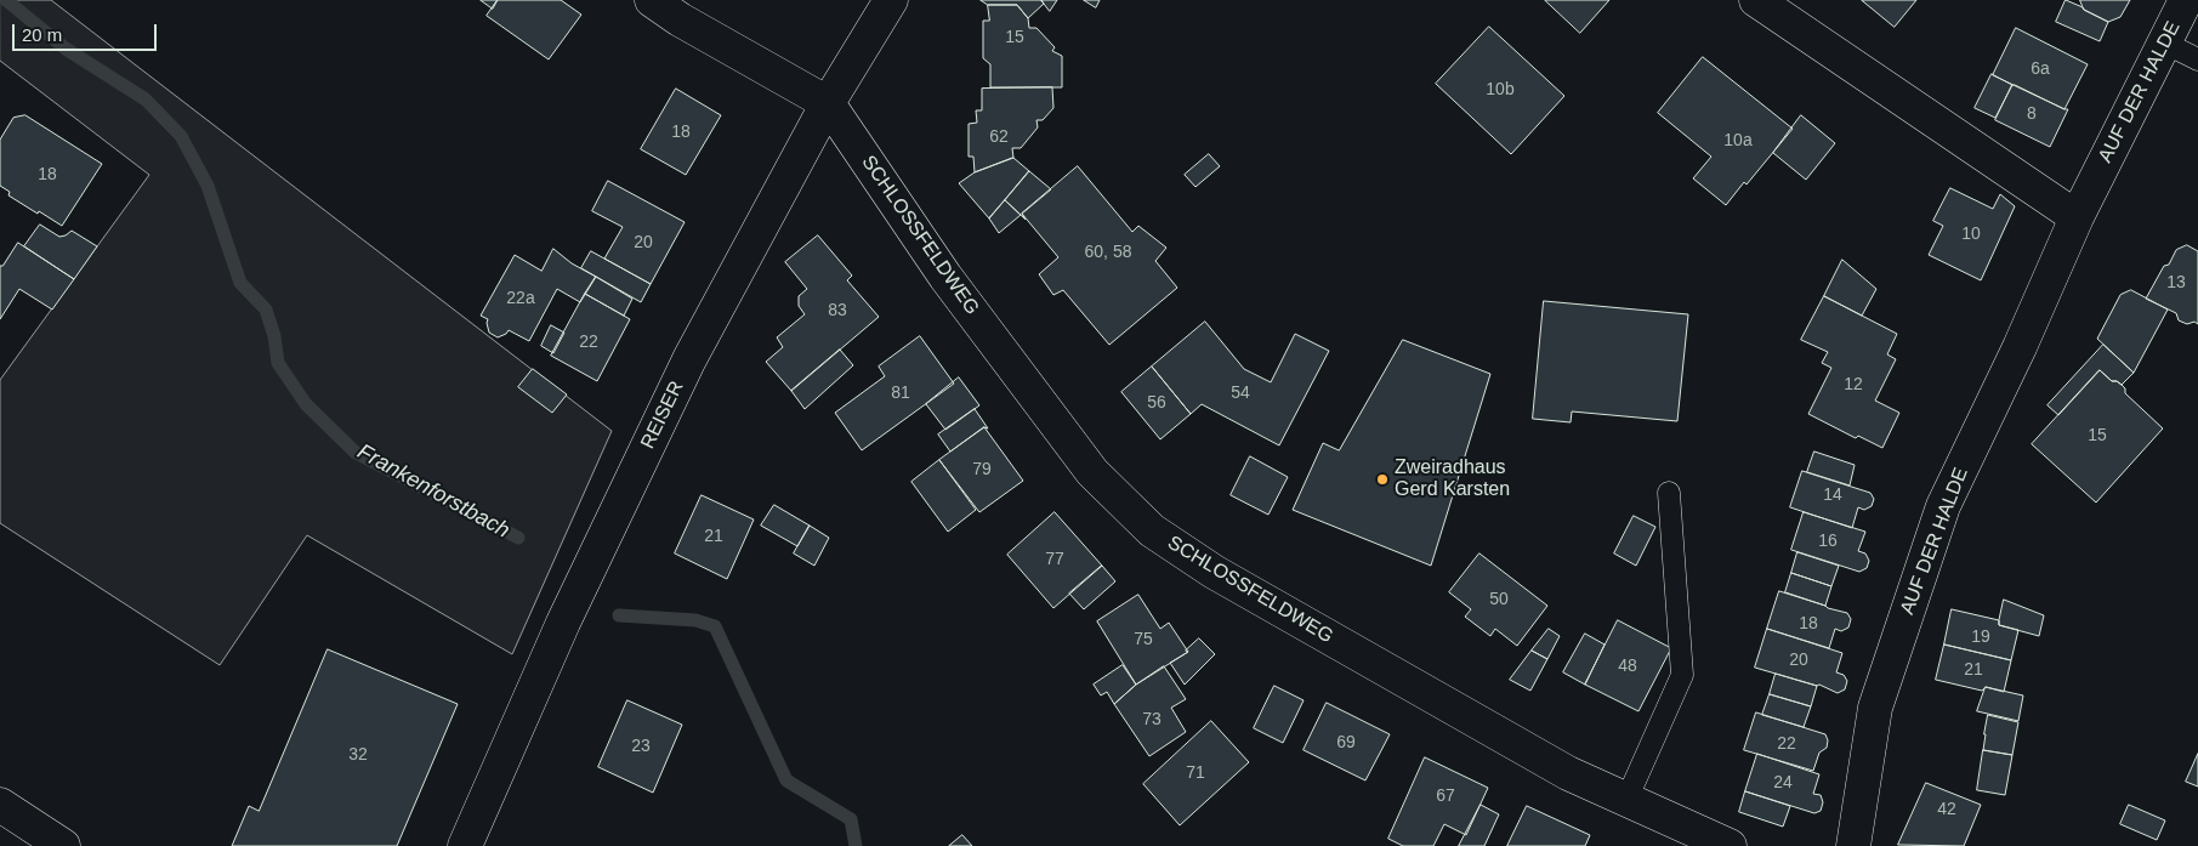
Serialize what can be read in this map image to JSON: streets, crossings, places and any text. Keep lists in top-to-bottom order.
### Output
{
  "streets": {
    "street": ["AUF DER HALDE", "SCHLOSSFELDWEG", "REISER"]
  },
  "crossings": [
    ["SCHLOSSFELDWEG", "REISER"]
  ],
  "water": ["Frankenforstbach"],
  "places": ["Zweiradhaus Gerd Karsten"],
  "house_numbers": [
    "15",
    "6a",
    "10b",
    "8",
    "18",
    "62",
    "10a",
    "18",
    "10",
    "20",
    "60, 58",
    "13",
    "22a",
    "83",
    "22",
    "12",
    "81",
    "54",
    "56",
    "15",
    "79",
    "14",
    "21",
    "16",
    "77",
    "50",
    "18",
    "19",
    "75",
    "20",
    "48",
    "21",
    "73",
    "69",
    "22",
    "23",
    "32",
    "71",
    "24",
    "67",
    "42"
  ],
  "scale_bar": "20 m"
}
